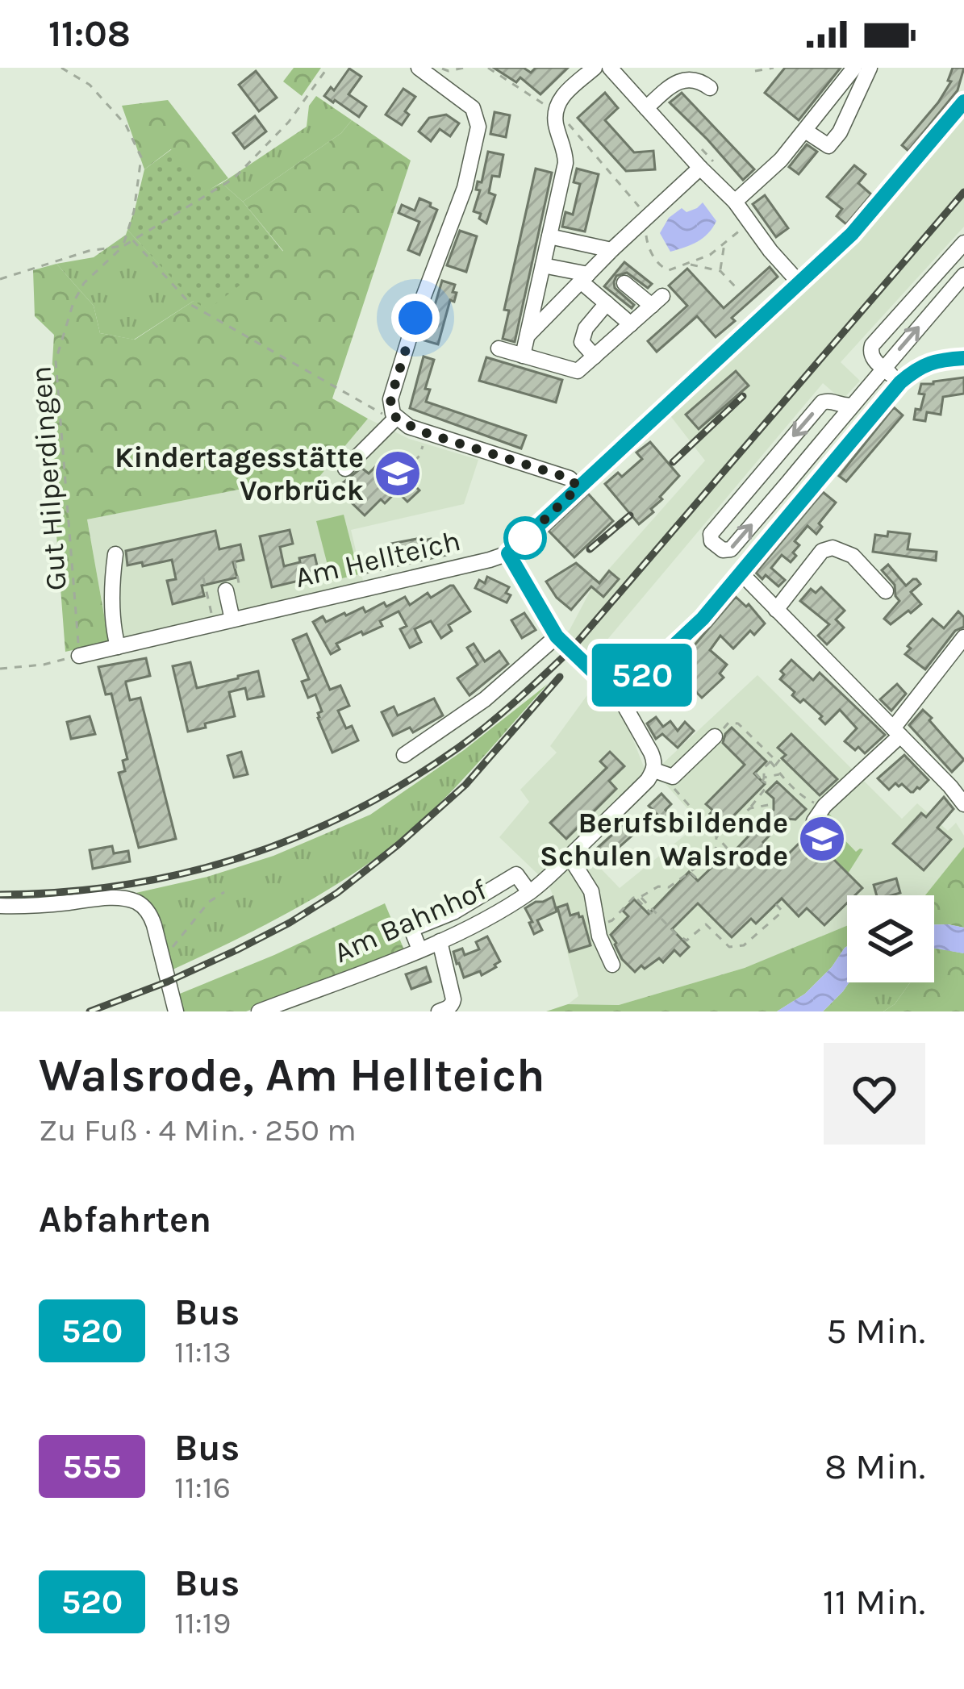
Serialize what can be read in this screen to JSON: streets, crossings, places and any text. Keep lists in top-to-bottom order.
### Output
{
  "streets": {
    "street": ["Am Hellteich", "Am Bahnhof"],
    "path": ["Gut Hilperdingen"]
  },
  "crossings": [
    ["Gut Hilperdingen", "Am Hellteich"]
  ],
  "places": {
    "school or university": ["Kindertagesstätte Vorbrück", "Berufsbildende Schulen Walsrode"]
  },
  "lines": ["bus line 520"],
  "page": {
    "status": "11:08",
    "on_map": "520",
    "heading": [
      ["Walsrode, Am Hellteich", "Zu Fuß · 4 Min. · 250 m"],
      "Abfahrten"
    ],
    "list": [
      {
        "mark": "520",
        "name": "Bus",
        "note": "11:13",
        "value": "5 Min."
      },
      {
        "mark": "555",
        "name": "Bus",
        "note": "11:16",
        "value": "8 Min."
      },
      {
        "mark": "520",
        "name": "Bus",
        "note": "11:19",
        "value": "11 Min."
      }
    ]
  }
}
